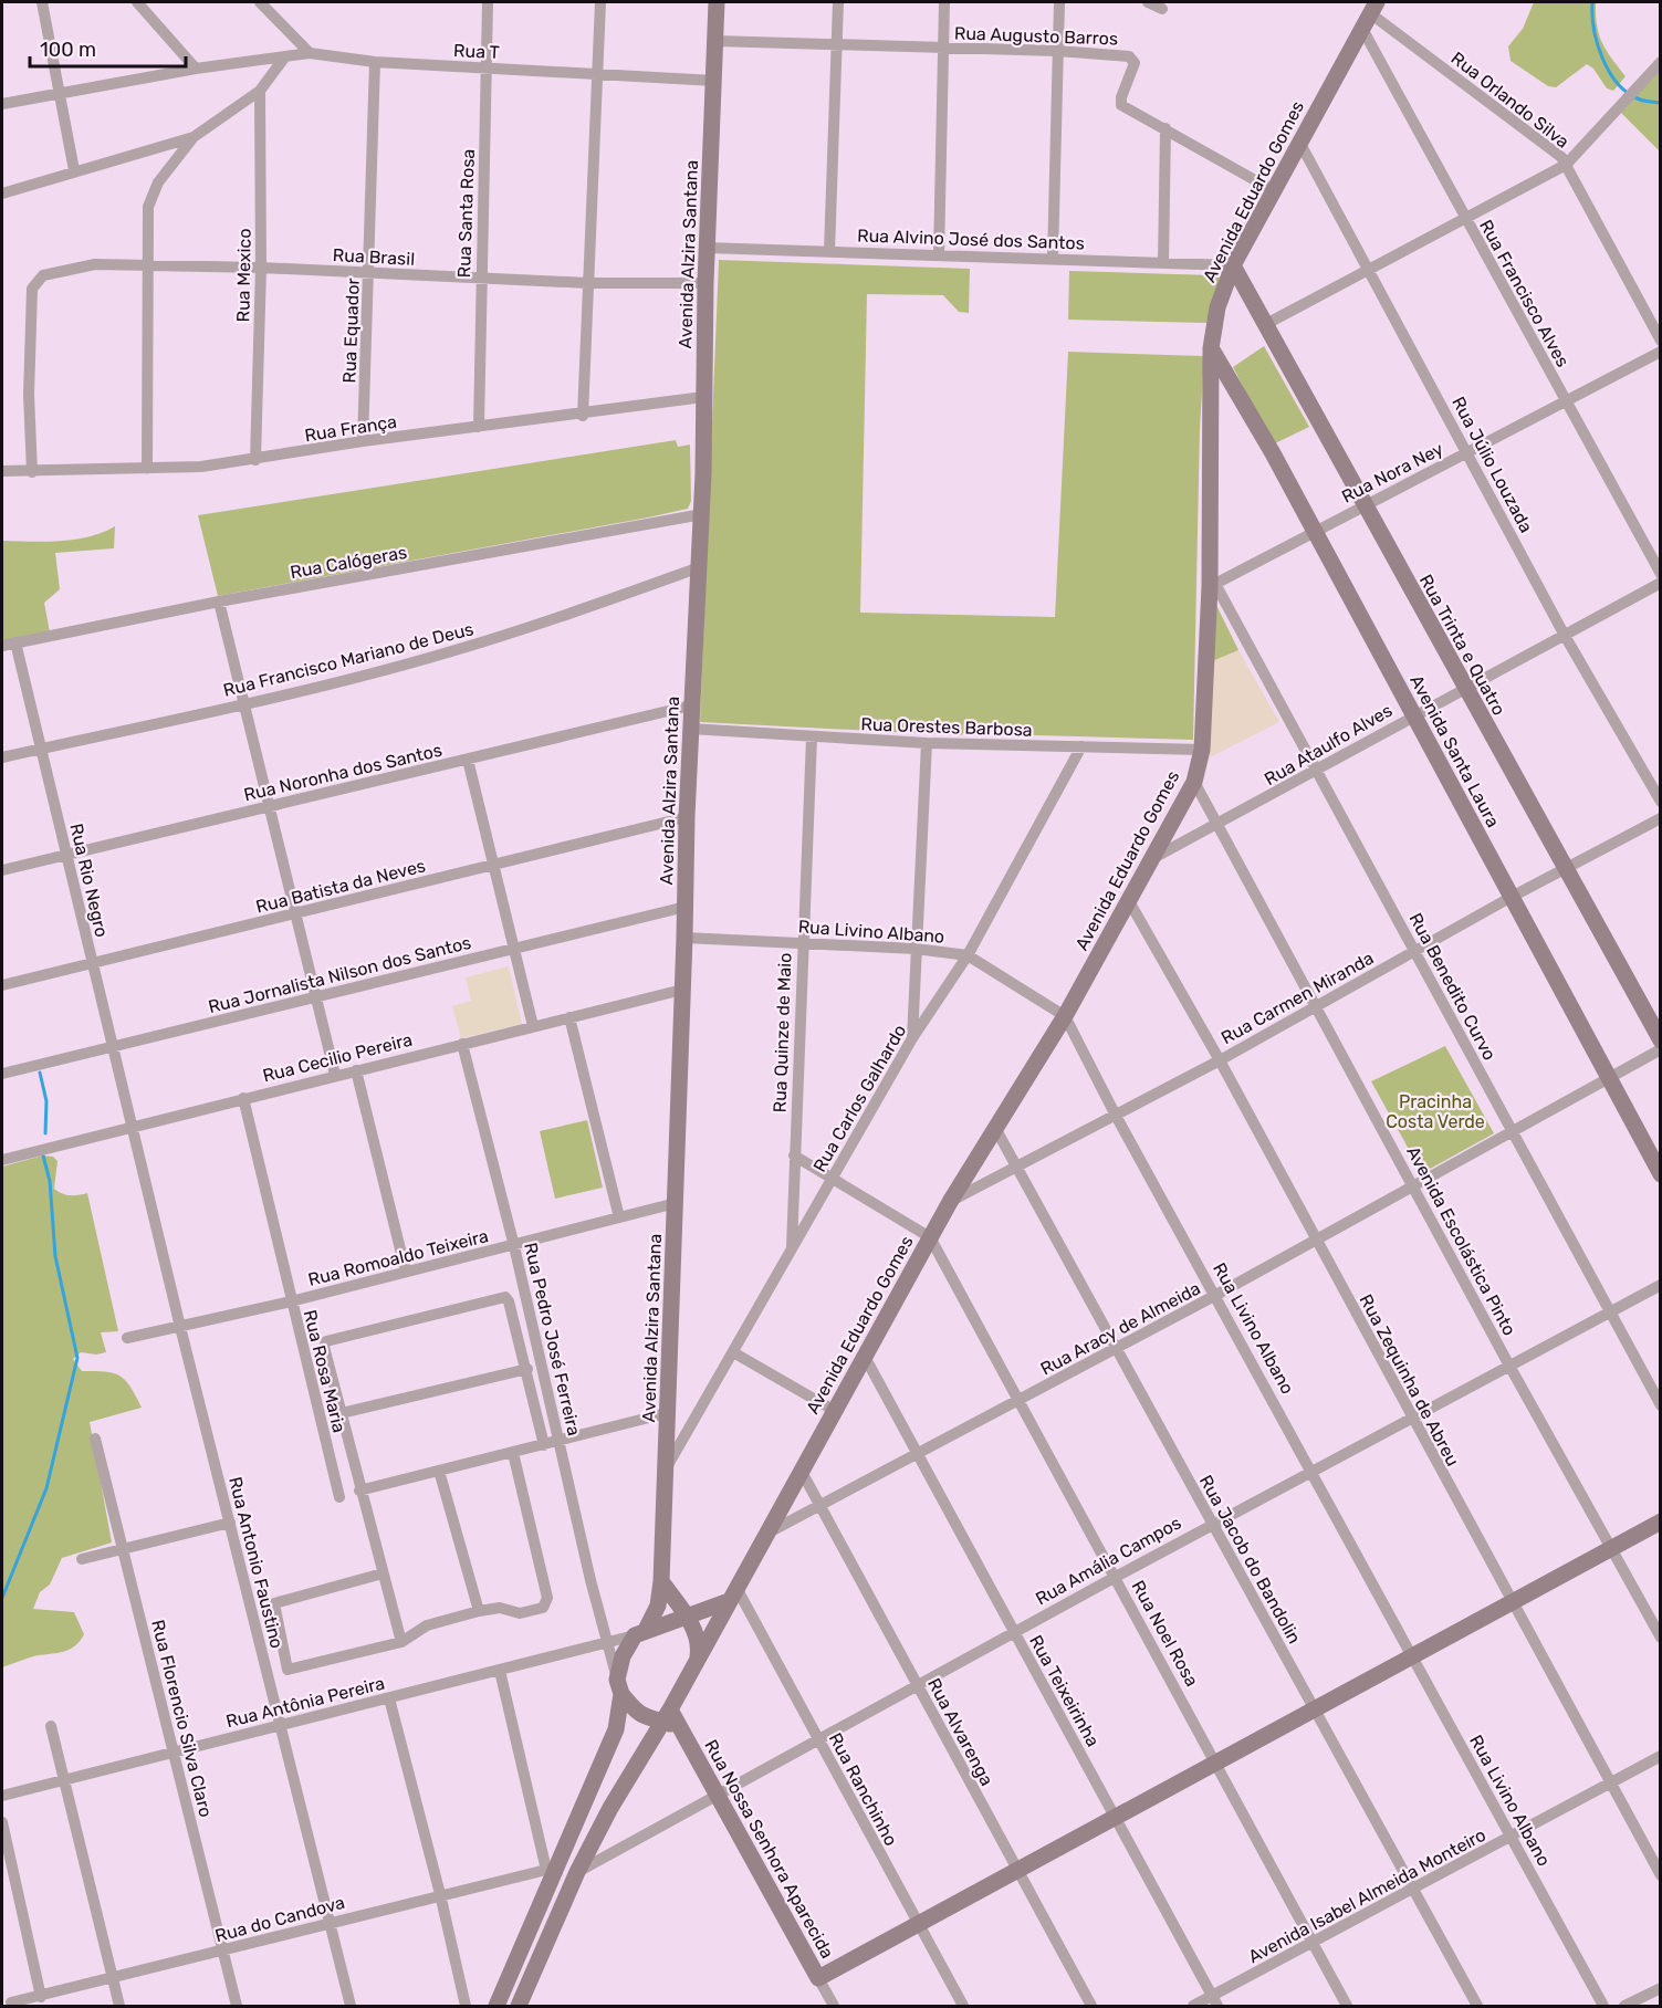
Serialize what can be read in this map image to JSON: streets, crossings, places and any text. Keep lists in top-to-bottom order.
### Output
{
  "streets": {
    "main road": [
      "Avenida Eduardo Gomes",
      "Avenida Alzira Santana",
      "Rua Trinta e Quatro",
      "Avenida Santa Laura",
      "Rua Nossa Senhora Aparecida"
    ],
    "street": [
      "Rua Augusto Barros",
      "Rua T",
      "Rua Orlando Silva",
      "Rua Santa Rosa",
      "Rua Alvino José dos Santos",
      "Rua Brasil",
      "Rua Mexico",
      "Rua Francisco Alves",
      "Rua Equador",
      "Rua França",
      "Rua Júlio Louzada",
      "Rua Nora Ney",
      "Rua Calógeras",
      "Rua Francisco Mariano de Deus",
      "Rua Orestes Barbosa",
      "Rua Ataulfo Alves",
      "Rua Noronha dos Santos",
      "Rua Rio Negro",
      "Rua Batista da Neves",
      "Rua Livino Albano",
      "Rua Jornalista Nilson dos Santos",
      "Rua Benedito Curvo",
      "Rua Carmen Miranda",
      "Rua Quinze de Maio",
      "Rua Cecilio Pereira",
      "Rua Carlos Galhardo",
      "Avenida Escolástica Pinto",
      "Rua Romoaldo Teixeira",
      "Rua Aracy de Almeida",
      "Rua Pedro José Ferreira",
      "Rua Rosa Maria",
      "Rua Zequinha de Abreu",
      "Rua Jacob do Bandolin",
      "Rua Amália Campos",
      "Rua Antonio Faustino",
      "Rua Noel Rosa",
      "Rua Teixeirinha",
      "Rua Antônia Pereira",
      "Rua Florencio Silva Claro",
      "Rua Alvarenga",
      "Rua Ranchinho",
      "Avenida Isabel Almeida Monteiro",
      "Rua do Candova"
    ]
  },
  "crossings": [
    ["Rua Augusto Barros", "Avenida Eduardo Gomes"],
    ["Rua Augusto Barros", "Avenida Alzira Santana"],
    ["Rua T", "Rua Santa Rosa"],
    ["Rua T", "Avenida Alzira Santana"],
    ["Rua T", "Rua Equador"],
    ["Rua Orlando Silva", "Avenida Eduardo Gomes"],
    ["Avenida Eduardo Gomes", "Rua Alvino José dos Santos"],
    ["Avenida Eduardo Gomes", "Avenida Alzira Santana"],
    ["Avenida Eduardo Gomes", "Rua Francisco Alves"],
    ["Avenida Eduardo Gomes", "Rua Júlio Louzada"],
    ["Avenida Eduardo Gomes", "Rua Nora Ney"],
    ["Avenida Eduardo Gomes", "Rua Trinta e Quatro"],
    ["Avenida Eduardo Gomes", "Rua Orestes Barbosa"],
    ["Avenida Eduardo Gomes", "Rua Ataulfo Alves"],
    ["Avenida Eduardo Gomes", "Avenida Santa Laura"],
    ["Avenida Eduardo Gomes", "Rua Livino Albano"],
    ["Avenida Eduardo Gomes", "Rua Benedito Curvo"],
    ["Avenida Eduardo Gomes", "Rua Carmen Miranda"],
    ["Avenida Eduardo Gomes", "Avenida Escolástica Pinto"],
    ["Avenida Eduardo Gomes", "Rua Aracy de Almeida"],
    ["Avenida Eduardo Gomes", "Rua Pedro José Ferreira"],
    ["Avenida Eduardo Gomes", "Rua Zequinha de Abreu"],
    ["Avenida Eduardo Gomes", "Rua Jacob do Bandolin"],
    ["Avenida Eduardo Gomes", "Rua Noel Rosa"],
    ["Avenida Eduardo Gomes", "Rua Teixeirinha"],
    ["Avenida Eduardo Gomes", "Rua Antônia Pereira"],
    ["Avenida Eduardo Gomes", "Rua Alvarenga"],
    ["Avenida Eduardo Gomes", "Rua Ranchinho"],
    ["Avenida Eduardo Gomes", "Rua Nossa Senhora Aparecida"],
    ["Rua Santa Rosa", "Rua Brasil"],
    ["Rua Santa Rosa", "Rua França"],
    ["Rua Alvino José dos Santos", "Avenida Alzira Santana"],
    ["Rua Alvino José dos Santos", "Rua Trinta e Quatro"],
    ["Avenida Alzira Santana", "Rua Brasil"],
    ["Avenida Alzira Santana", "Rua França"],
    ["Avenida Alzira Santana", "Rua Calógeras"],
    ["Avenida Alzira Santana", "Rua Francisco Mariano de Deus"],
    ["Avenida Alzira Santana", "Rua Orestes Barbosa"],
    ["Avenida Alzira Santana", "Rua Noronha dos Santos"],
    ["Avenida Alzira Santana", "Rua Batista da Neves"],
    ["Avenida Alzira Santana", "Rua Livino Albano"],
    ["Avenida Alzira Santana", "Rua Jornalista Nilson dos Santos"],
    ["Avenida Alzira Santana", "Rua Cecilio Pereira"],
    ["Avenida Alzira Santana", "Rua Carlos Galhardo"],
    ["Avenida Alzira Santana", "Rua Romoaldo Teixeira"],
    ["Avenida Alzira Santana", "Rua Pedro José Ferreira"],
    ["Avenida Alzira Santana", "Rua Antônia Pereira"],
    ["Avenida Alzira Santana", "Rua Nossa Senhora Aparecida"],
    ["Rua Brasil", "Rua Mexico"],
    ["Rua Brasil", "Rua Equador"],
    ["Rua Brasil", "Rua França"],
    ["Rua Mexico", "Rua França"],
    ["Rua Francisco Alves", "Rua Nora Ney"],
    ["Rua Equador", "Rua França"],
    ["Rua Júlio Louzada", "Rua Nora Ney"],
    ["Rua Júlio Louzada", "Rua Ataulfo Alves"],
    ["Rua Nora Ney", "Rua Trinta e Quatro"],
    ["Rua Nora Ney", "Avenida Santa Laura"],
    ["Rua Nora Ney", "Rua Benedito Curvo"],
    ["Rua Calógeras", "Rua Rio Negro"],
    ["Rua Trinta e Quatro", "Rua Ataulfo Alves"],
    ["Rua Trinta e Quatro", "Rua Carmen Miranda"],
    ["Rua Francisco Mariano de Deus", "Rua Rio Negro"],
    ["Rua Orestes Barbosa", "Rua Quinze de Maio"],
    ["Rua Orestes Barbosa", "Rua Carlos Galhardo"],
    ["Rua Ataulfo Alves", "Avenida Santa Laura"],
    ["Rua Ataulfo Alves", "Rua Benedito Curvo"],
    ["Rua Ataulfo Alves", "Avenida Escolástica Pinto"],
    ["Avenida Santa Laura", "Rua Carmen Miranda"],
    ["Avenida Santa Laura", "Rua Aracy de Almeida"],
    ["Rua Noronha dos Santos", "Rua Rio Negro"],
    ["Rua Rio Negro", "Rua Batista da Neves"],
    ["Rua Rio Negro", "Rua Jornalista Nilson dos Santos"],
    ["Rua Rio Negro", "Rua Cecilio Pereira"],
    ["Rua Rio Negro", "Rua Antonio Faustino"],
    ["Rua Livino Albano", "Rua Carmen Miranda"],
    ["Rua Livino Albano", "Rua Quinze de Maio"],
    ["Rua Livino Albano", "Rua Carlos Galhardo"],
    ["Rua Livino Albano", "Rua Aracy de Almeida"],
    ["Rua Livino Albano", "Rua Amália Campos"],
    ["Rua Livino Albano", "Avenida Isabel Almeida Monteiro"],
    ["Rua Benedito Curvo", "Rua Carmen Miranda"],
    ["Rua Benedito Curvo", "Rua Aracy de Almeida"],
    ["Rua Benedito Curvo", "Rua Amália Campos"],
    ["Rua Carmen Miranda", "Avenida Escolástica Pinto"],
    ["Rua Carmen Miranda", "Rua Zequinha de Abreu"],
    ["Rua Carmen Miranda", "Rua Jacob do Bandolin"],
    ["Rua Quinze de Maio", "Rua Carlos Galhardo"],
    ["Rua Cecilio Pereira", "Rua Pedro José Ferreira"],
    ["Rua Cecilio Pereira", "Rua Rosa Maria"],
    ["Rua Cecilio Pereira", "Rua Antonio Faustino"],
    ["Avenida Escolástica Pinto", "Rua Aracy de Almeida"],
    ["Avenida Escolástica Pinto", "Rua Amália Campos"],
    ["Rua Romoaldo Teixeira", "Rua Pedro José Ferreira"],
    ["Rua Romoaldo Teixeira", "Rua Rosa Maria"],
    ["Rua Romoaldo Teixeira", "Rua Antonio Faustino"],
    ["Rua Aracy de Almeida", "Rua Zequinha de Abreu"],
    ["Rua Aracy de Almeida", "Rua Jacob do Bandolin"],
    ["Rua Aracy de Almeida", "Rua Noel Rosa"],
    ["Rua Aracy de Almeida", "Rua Teixeirinha"],
    ["Rua Aracy de Almeida", "Rua Alvarenga"],
    ["Rua Pedro José Ferreira", "Rua Antônia Pereira"],
    ["Rua Pedro José Ferreira", "Rua Nossa Senhora Aparecida"],
    ["Rua Zequinha de Abreu", "Rua Amália Campos"],
    ["Rua Zequinha de Abreu", "Avenida Isabel Almeida Monteiro"],
    ["Rua Jacob do Bandolin", "Rua Amália Campos"],
    ["Rua Jacob do Bandolin", "Avenida Isabel Almeida Monteiro"],
    ["Rua Amália Campos", "Rua Noel Rosa"],
    ["Rua Amália Campos", "Rua Teixeirinha"],
    ["Rua Amália Campos", "Rua Alvarenga"],
    ["Rua Amália Campos", "Rua Ranchinho"],
    ["Rua Amália Campos", "Rua Nossa Senhora Aparecida"],
    ["Rua Antonio Faustino", "Rua Antônia Pereira"],
    ["Rua Antonio Faustino", "Rua do Candova"],
    ["Rua Noel Rosa", "Avenida Isabel Almeida Monteiro"],
    ["Rua Teixeirinha", "Avenida Isabel Almeida Monteiro"],
    ["Rua Antônia Pereira", "Rua Florencio Silva Claro"],
    ["Rua Antônia Pereira", "Rua Nossa Senhora Aparecida"],
    ["Rua Florencio Silva Claro", "Rua do Candova"]
  ],
  "parks": ["Pracinha Costa Verde"],
  "scale_bar": "100 m"
}
